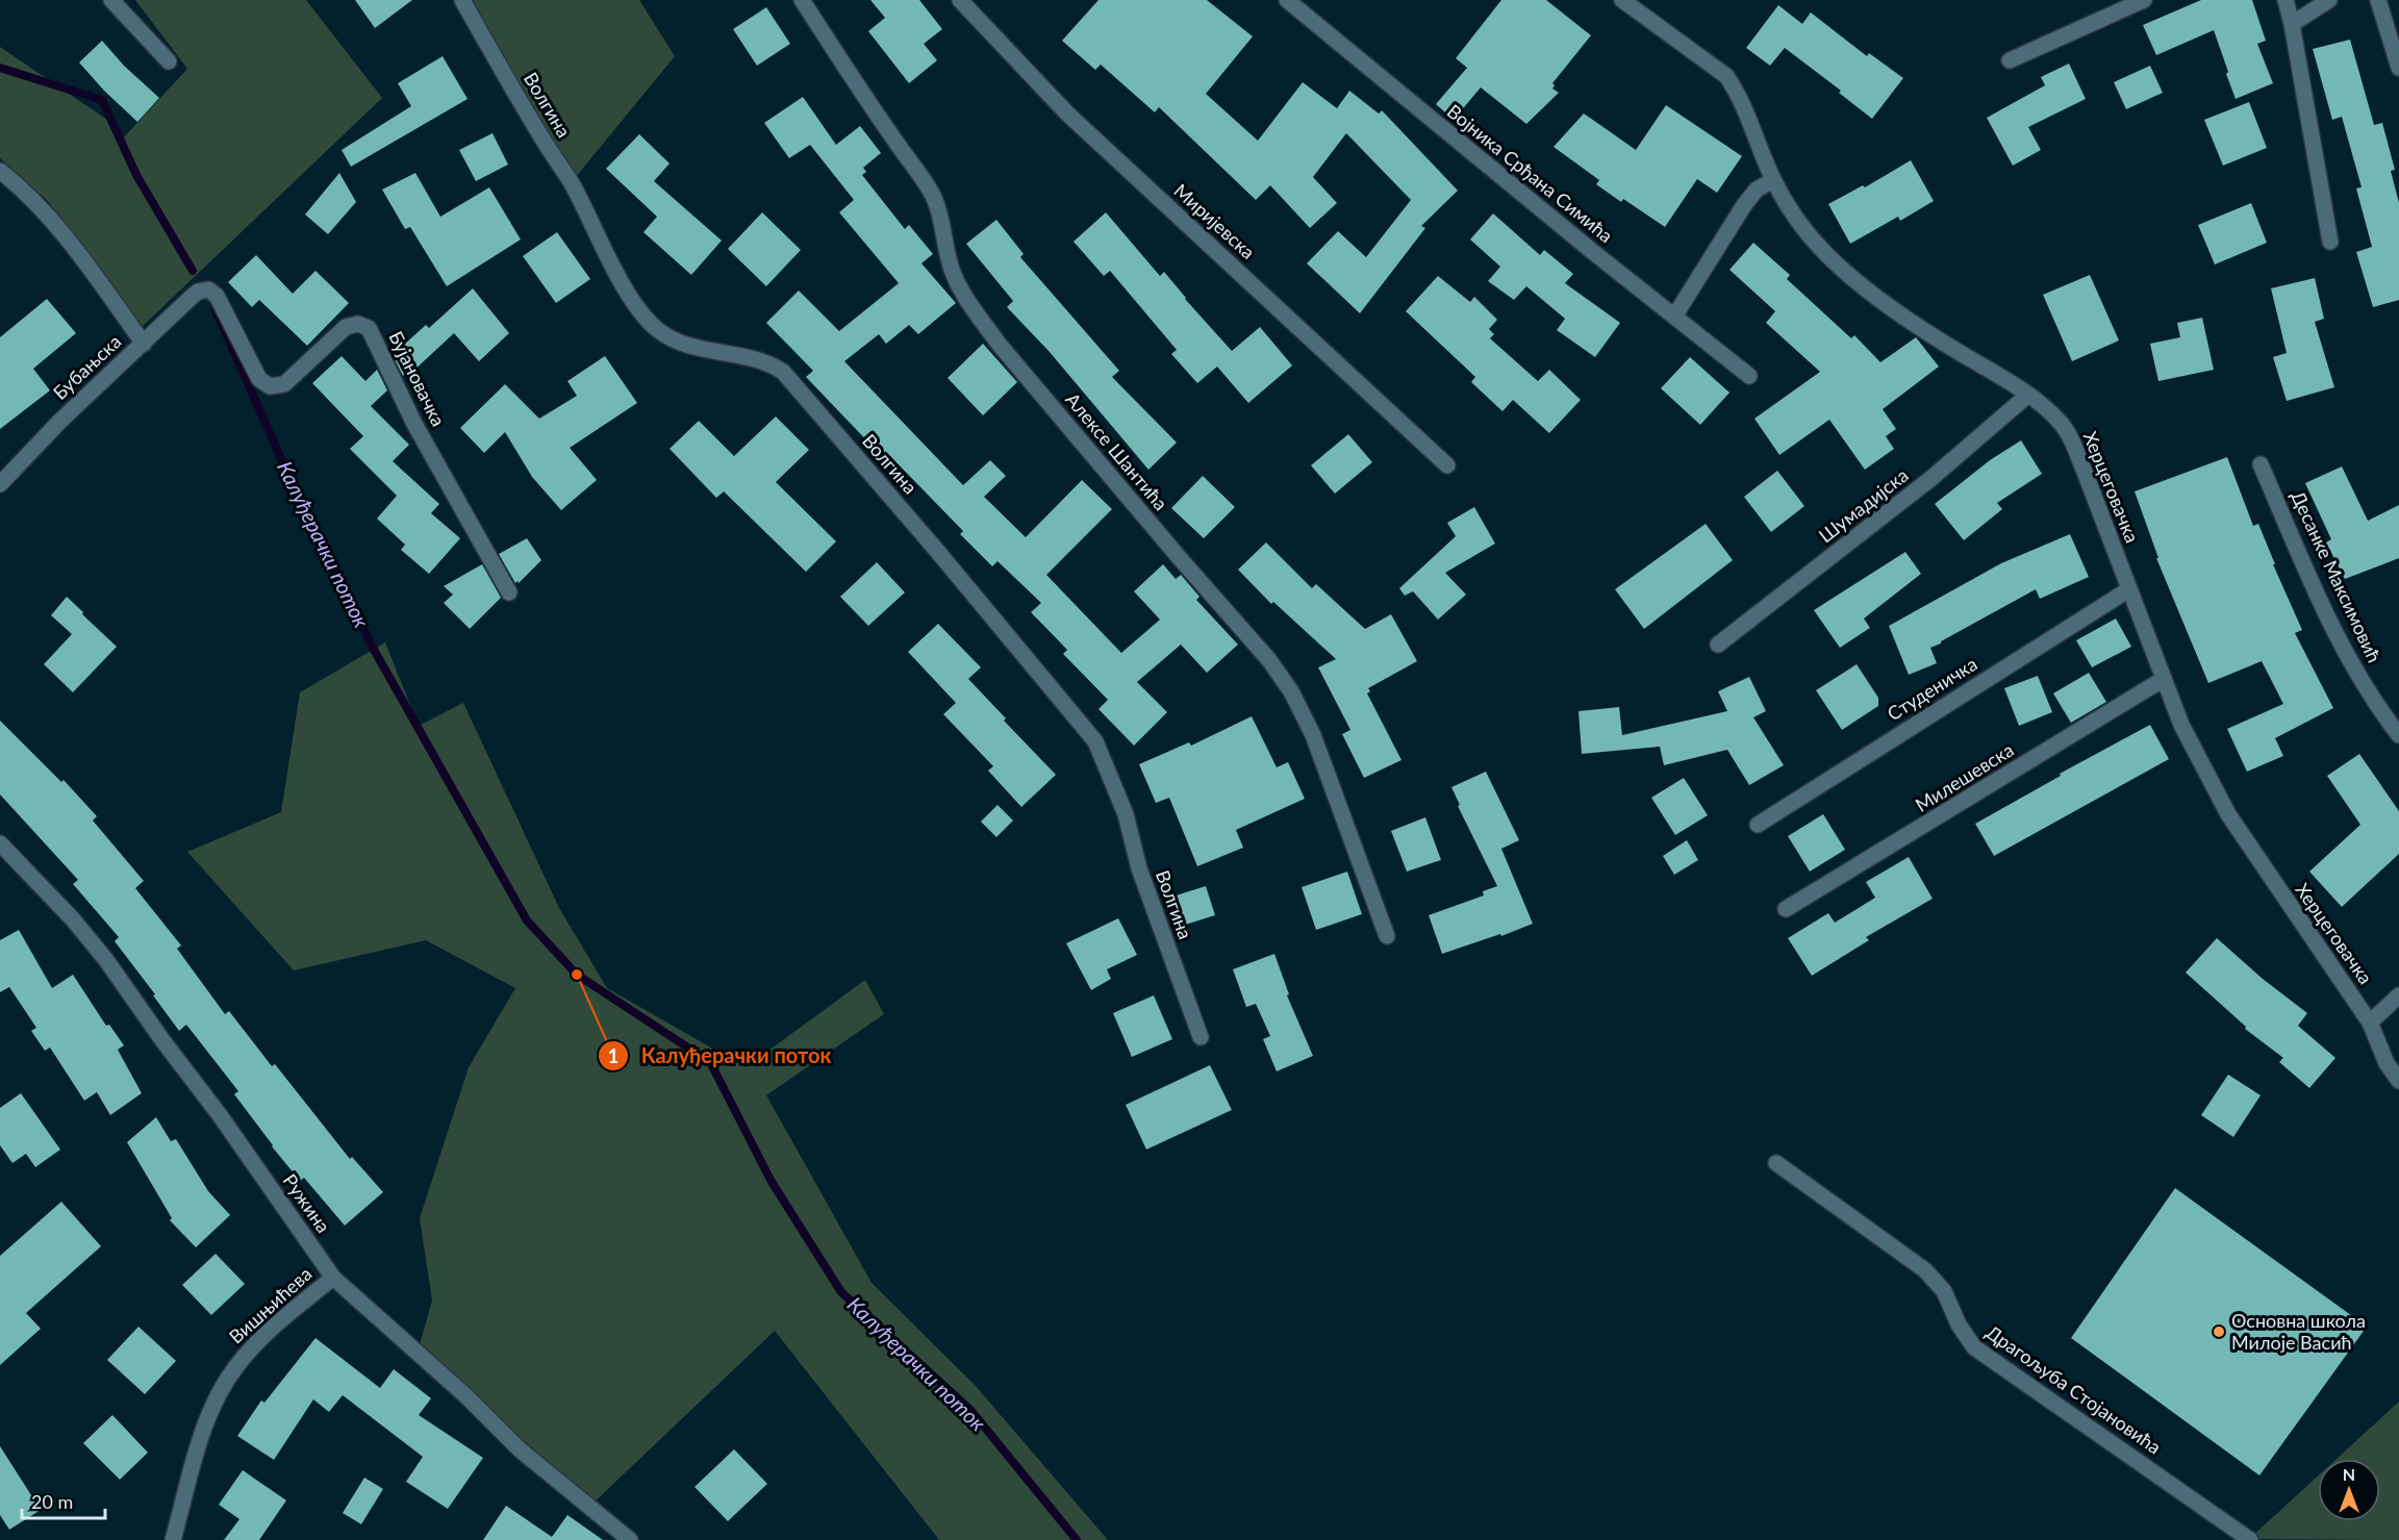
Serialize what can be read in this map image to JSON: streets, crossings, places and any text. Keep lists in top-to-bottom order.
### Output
{
  "streets": {
    "street": [
      "Волгина",
      "Војника Срђана Симића",
      "Миријевска",
      "Бубањска",
      "Бујановачка",
      "Алексе Шантића",
      "Херцеговачка",
      "Шумадијска",
      "Десанке Максимовић",
      "Студеничка",
      "Милешевска",
      "Ружина",
      "Вишњићева",
      "Драгољуба Стојановића"
    ]
  },
  "crossings": [
    ["Бубањска", "Бујановачка"],
    ["Херцеговачка", "Шумадијска"],
    ["Херцеговачка", "Студеничка"],
    ["Херцеговачка", "Милешевска"],
    ["Ружина", "Вишњићева"]
  ],
  "water": ["Калуђерачки поток"],
  "places": ["Калуђерачки поток", "Основна школа Милоје Васић"],
  "scale_bar": "20 m",
  "north": "top"
}
